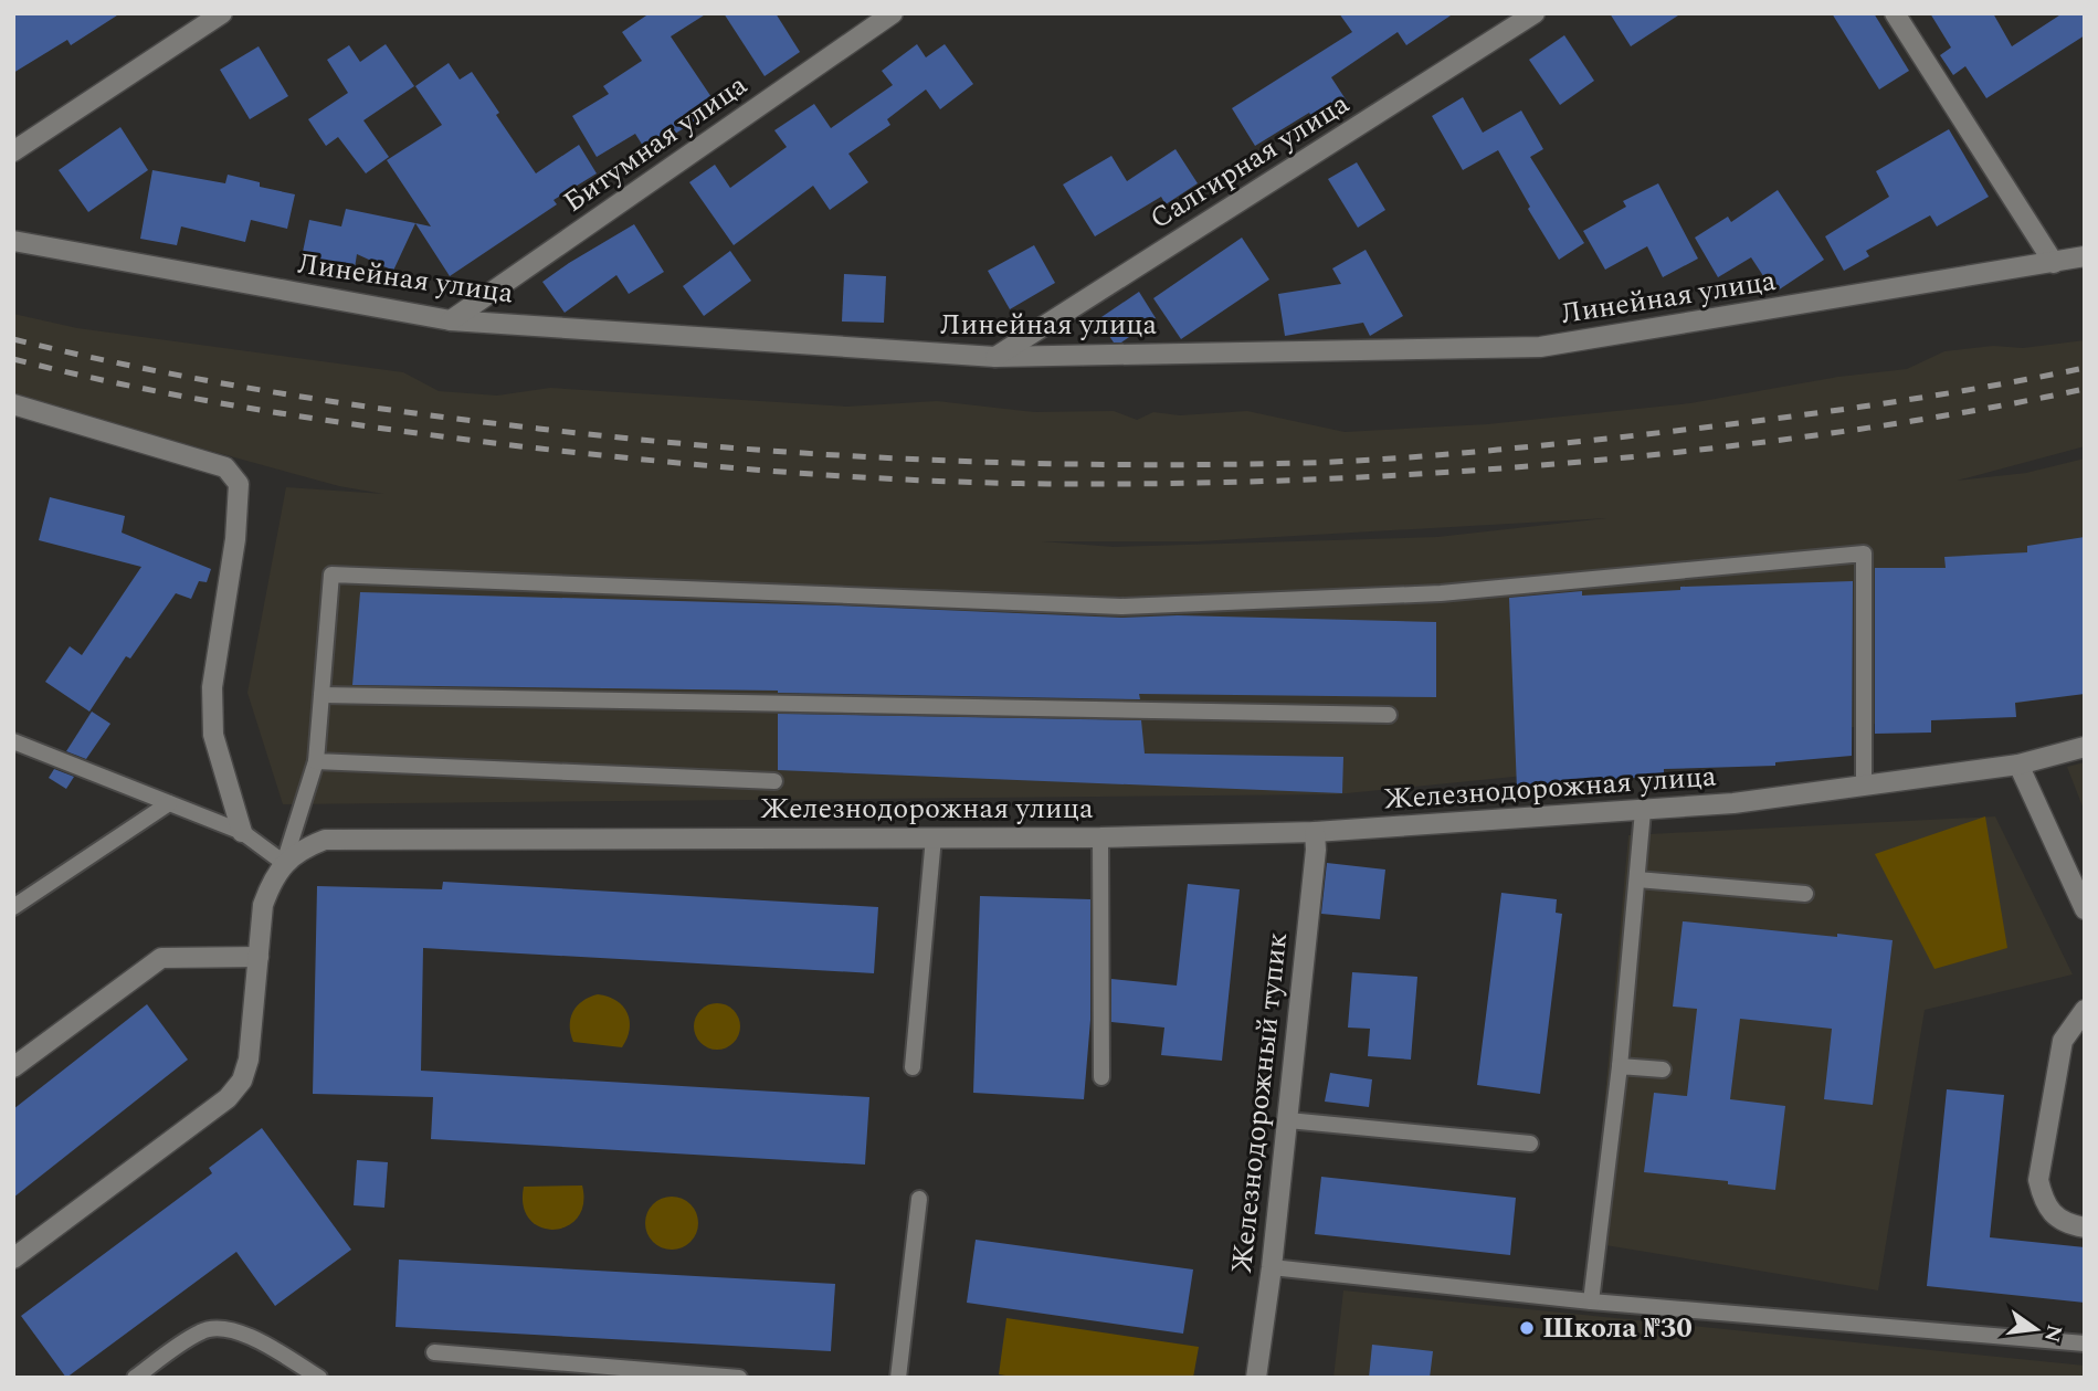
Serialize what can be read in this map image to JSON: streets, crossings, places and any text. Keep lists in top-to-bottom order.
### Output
{
  "streets": {
    "street": [
      "Битумная улица",
      "Салгирная улица",
      "Линейная улица",
      "Железнодорожная улица",
      "Железнодорожный тупик"
    ]
  },
  "crossings": [
    ["Битумная улица", "Линейная улица"],
    ["Салгирная улица", "Линейная улица"],
    ["Железнодорожная улица", "Железнодорожный тупик"]
  ],
  "places": ["Школа №30"],
  "north": "right"
}
